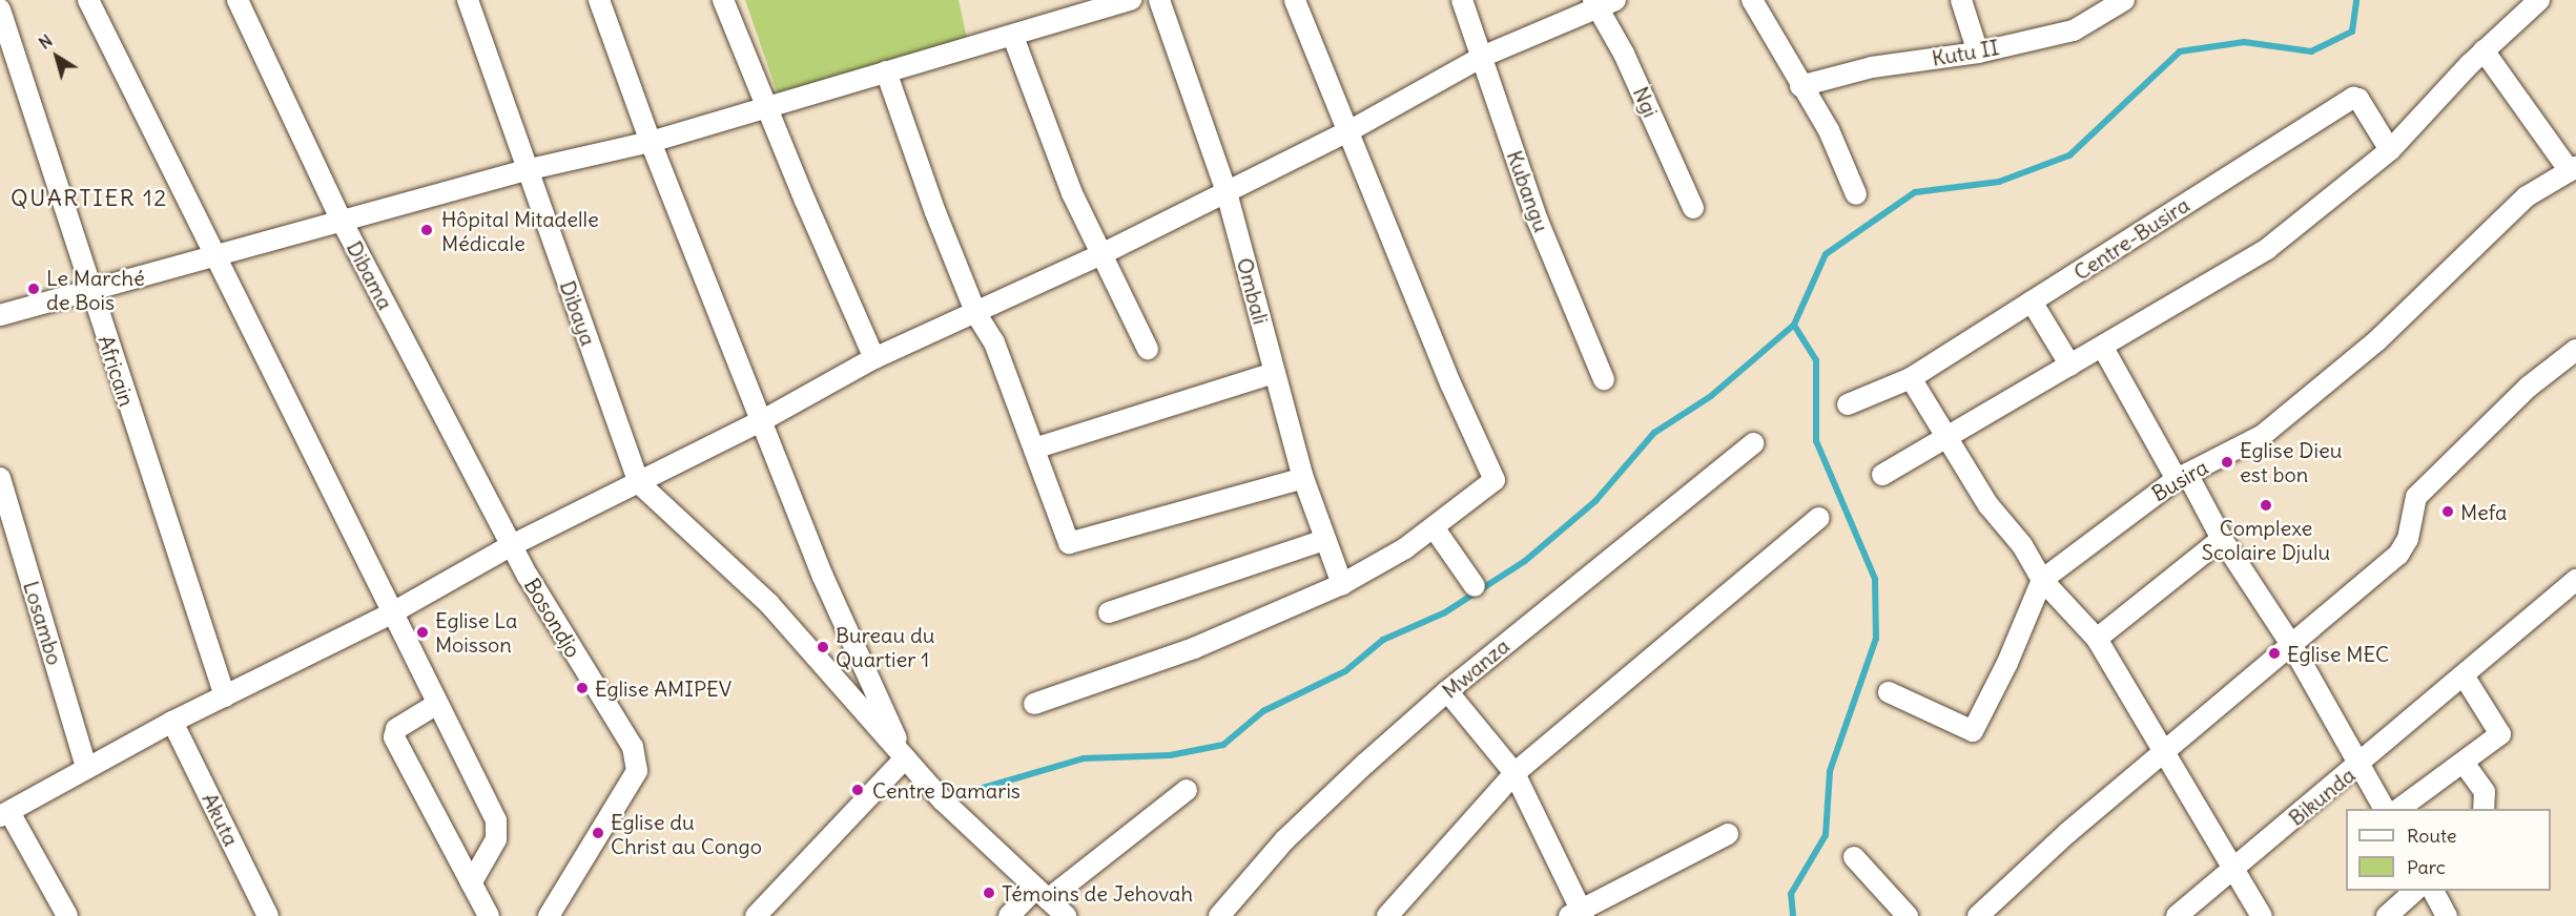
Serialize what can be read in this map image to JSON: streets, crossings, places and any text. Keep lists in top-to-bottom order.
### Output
{
  "streets": {
    "street": [
      "Kutu II",
      "Ngi",
      "Kubangu",
      "Centre-Busira",
      "Dibama",
      "Ombali",
      "Dibaya",
      "Africain",
      "Busira",
      "Bosondjo",
      "Losambo",
      "Mwanza",
      "Bikunda",
      "Akuta"
    ]
  },
  "crossings": [
    ["Dibama", "Bosondjo"]
  ],
  "districts": ["QUARTIER 12"],
  "places": [
    "Hôpital Mitadelle Médicale",
    "Le Marché de Bois",
    "Eglise Dieu est bon",
    "Complexe Scolaire Djulu",
    "Mefa",
    "Eglise La Moisson",
    "Bureau du Quartier 1",
    "Eglise MEC",
    "Eglise AMIPEV",
    "Centre Damaris",
    "Eglise du Christ au Congo",
    "Témoins de Jehovah"
  ],
  "legend": ["Route", "Parc"],
  "north": "top left"
}
